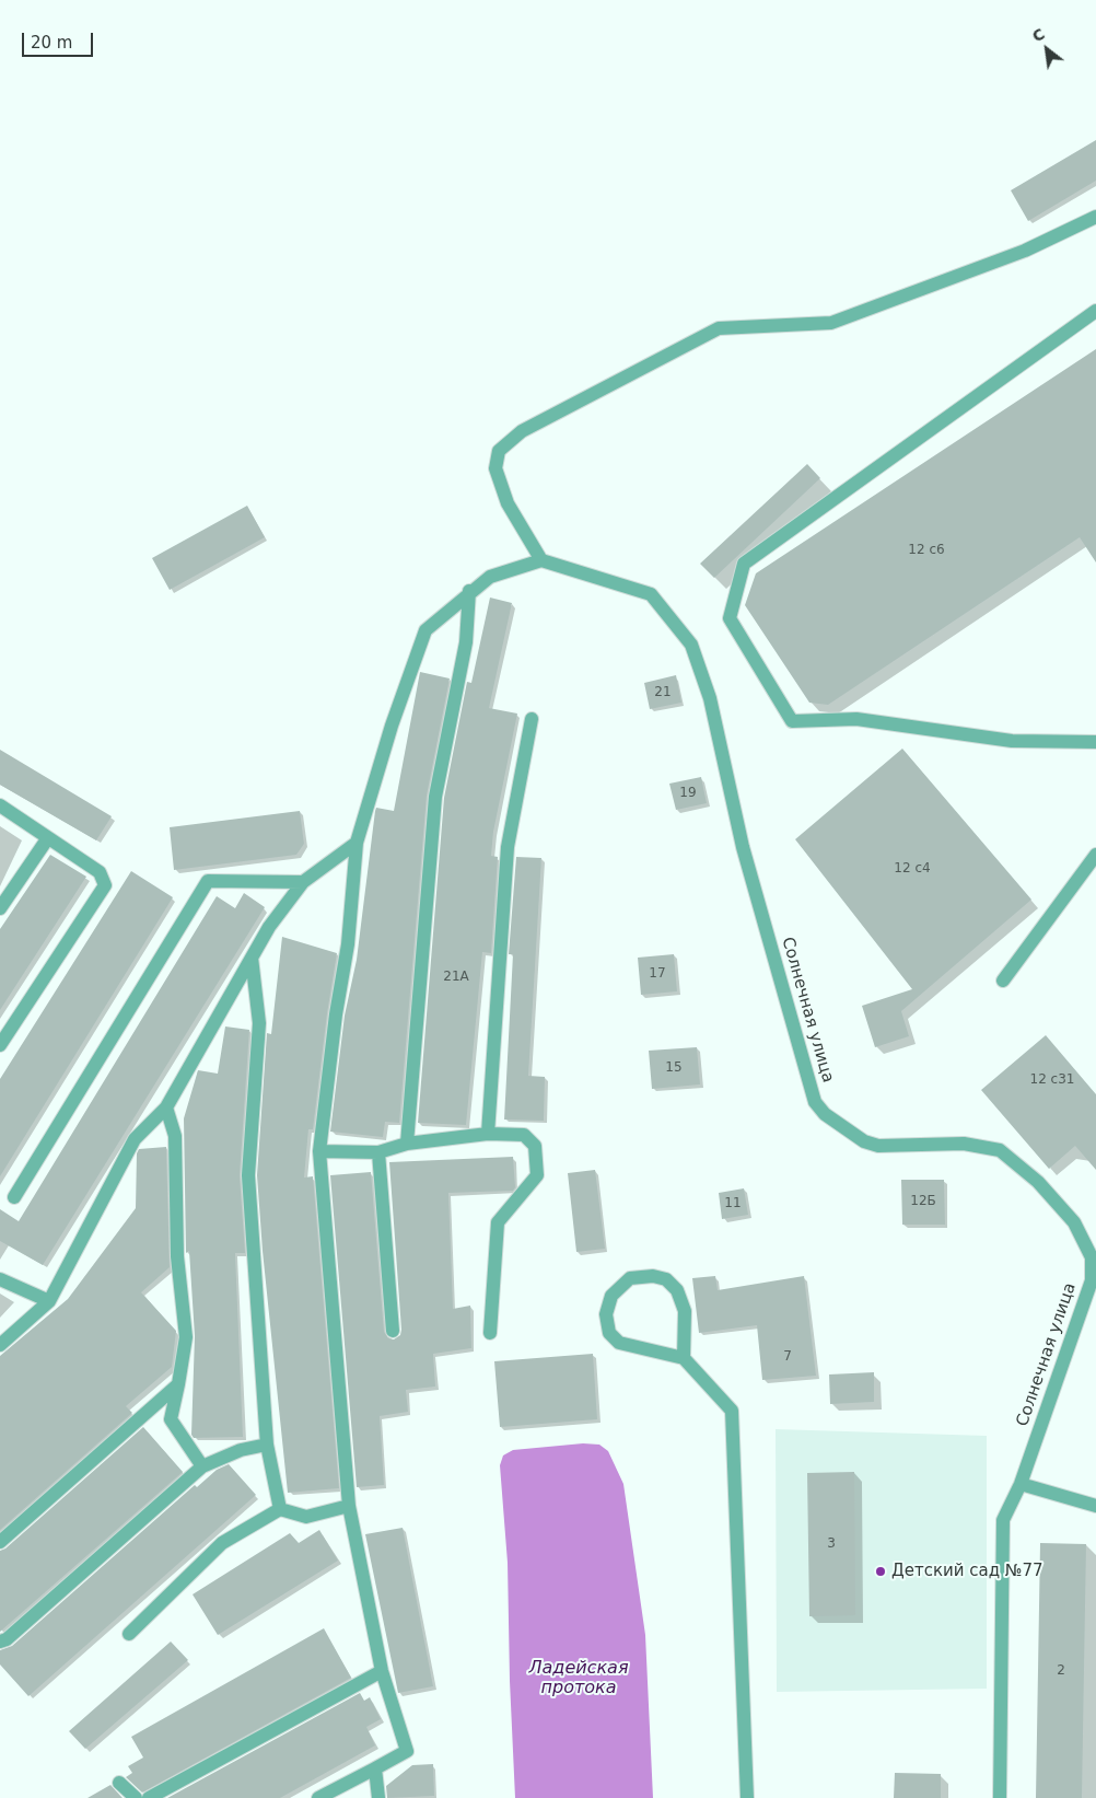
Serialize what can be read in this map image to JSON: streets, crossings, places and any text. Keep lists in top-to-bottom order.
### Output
{
  "streets": {
    "street": ["Солнечная улица"]
  },
  "water": ["Ладейская протока"],
  "places": ["Детский сад №77"],
  "house_numbers": [
    "12 с6",
    "21",
    "19",
    "12 с4",
    "17",
    "21А",
    "15",
    "12 с31",
    "12Б",
    "11",
    "7",
    "3",
    "2"
  ],
  "scale_bar": "20 m",
  "north": "top left"
}
